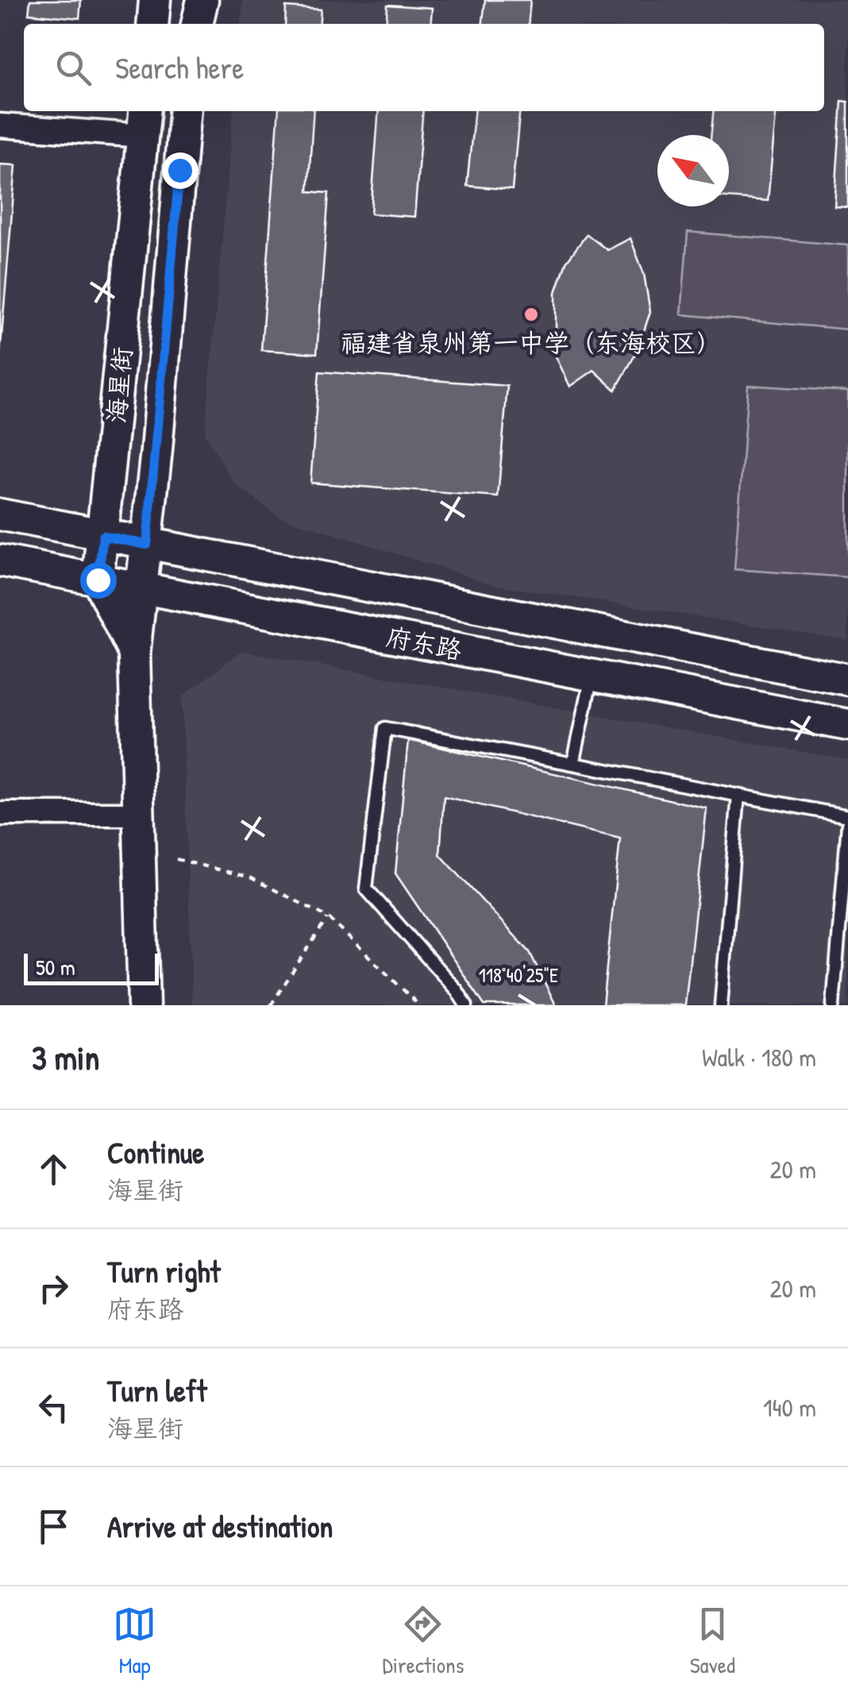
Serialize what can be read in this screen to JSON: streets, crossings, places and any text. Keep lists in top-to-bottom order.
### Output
{
  "streets": {
    "main road": ["海星街", "府东路"]
  },
  "crossings": [
    ["海星街", "府东路"]
  ],
  "places": ["福建省泉州第一中学（东海校区）"],
  "scale_bar": "50 m",
  "north": "top left",
  "page": {
    "search": "Search here",
    "scale": "50 m",
    "heading": ["3 min", "Walk · 180 m"],
    "list": [
      ["Continue", "海星街", "20 m"],
      ["Turn right", "府东路", "20 m"],
      ["Turn left", "海星街", "140 m"],
      "Arrive at destination"
    ],
    "nav": ["Map", "Directions", "Saved"]
  },
  "coordinates": ["118°40'25\"E"]
}
